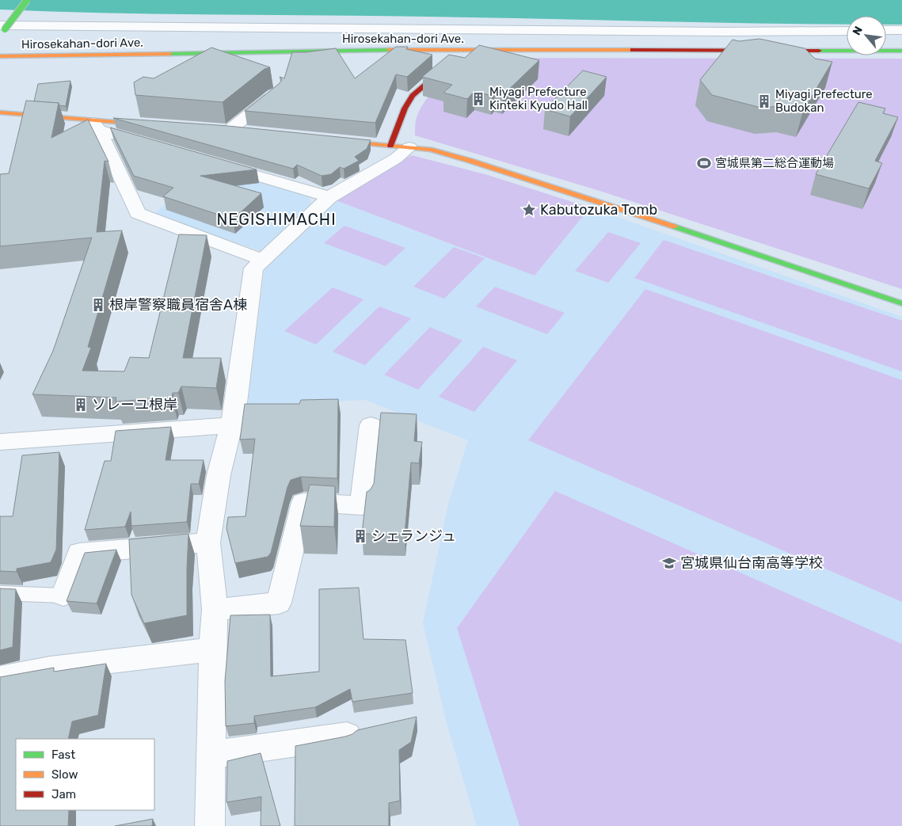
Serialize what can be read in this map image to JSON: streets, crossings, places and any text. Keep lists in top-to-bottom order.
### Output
{
  "streets": {
    "main road": ["Hirosekahan-dori Ave."]
  },
  "districts": ["NEGISHIMACHI"],
  "places": {
    "building": [
      "Miyagi Prefecture Kinteki Kyudo Hall",
      "Miyagi Prefecture Budokan",
      "根岸警察職員宿舎A棟",
      "ソレーユ根岸",
      "シェランジュ"
    ],
    "sports": ["宮城県第二総合運動場"],
    "place": ["Kabutozuka Tomb"],
    "school or university": ["宮城県仙台南高等学校"]
  },
  "legend": ["Fast", "Slow", "Jam"],
  "north": "top left"
}
